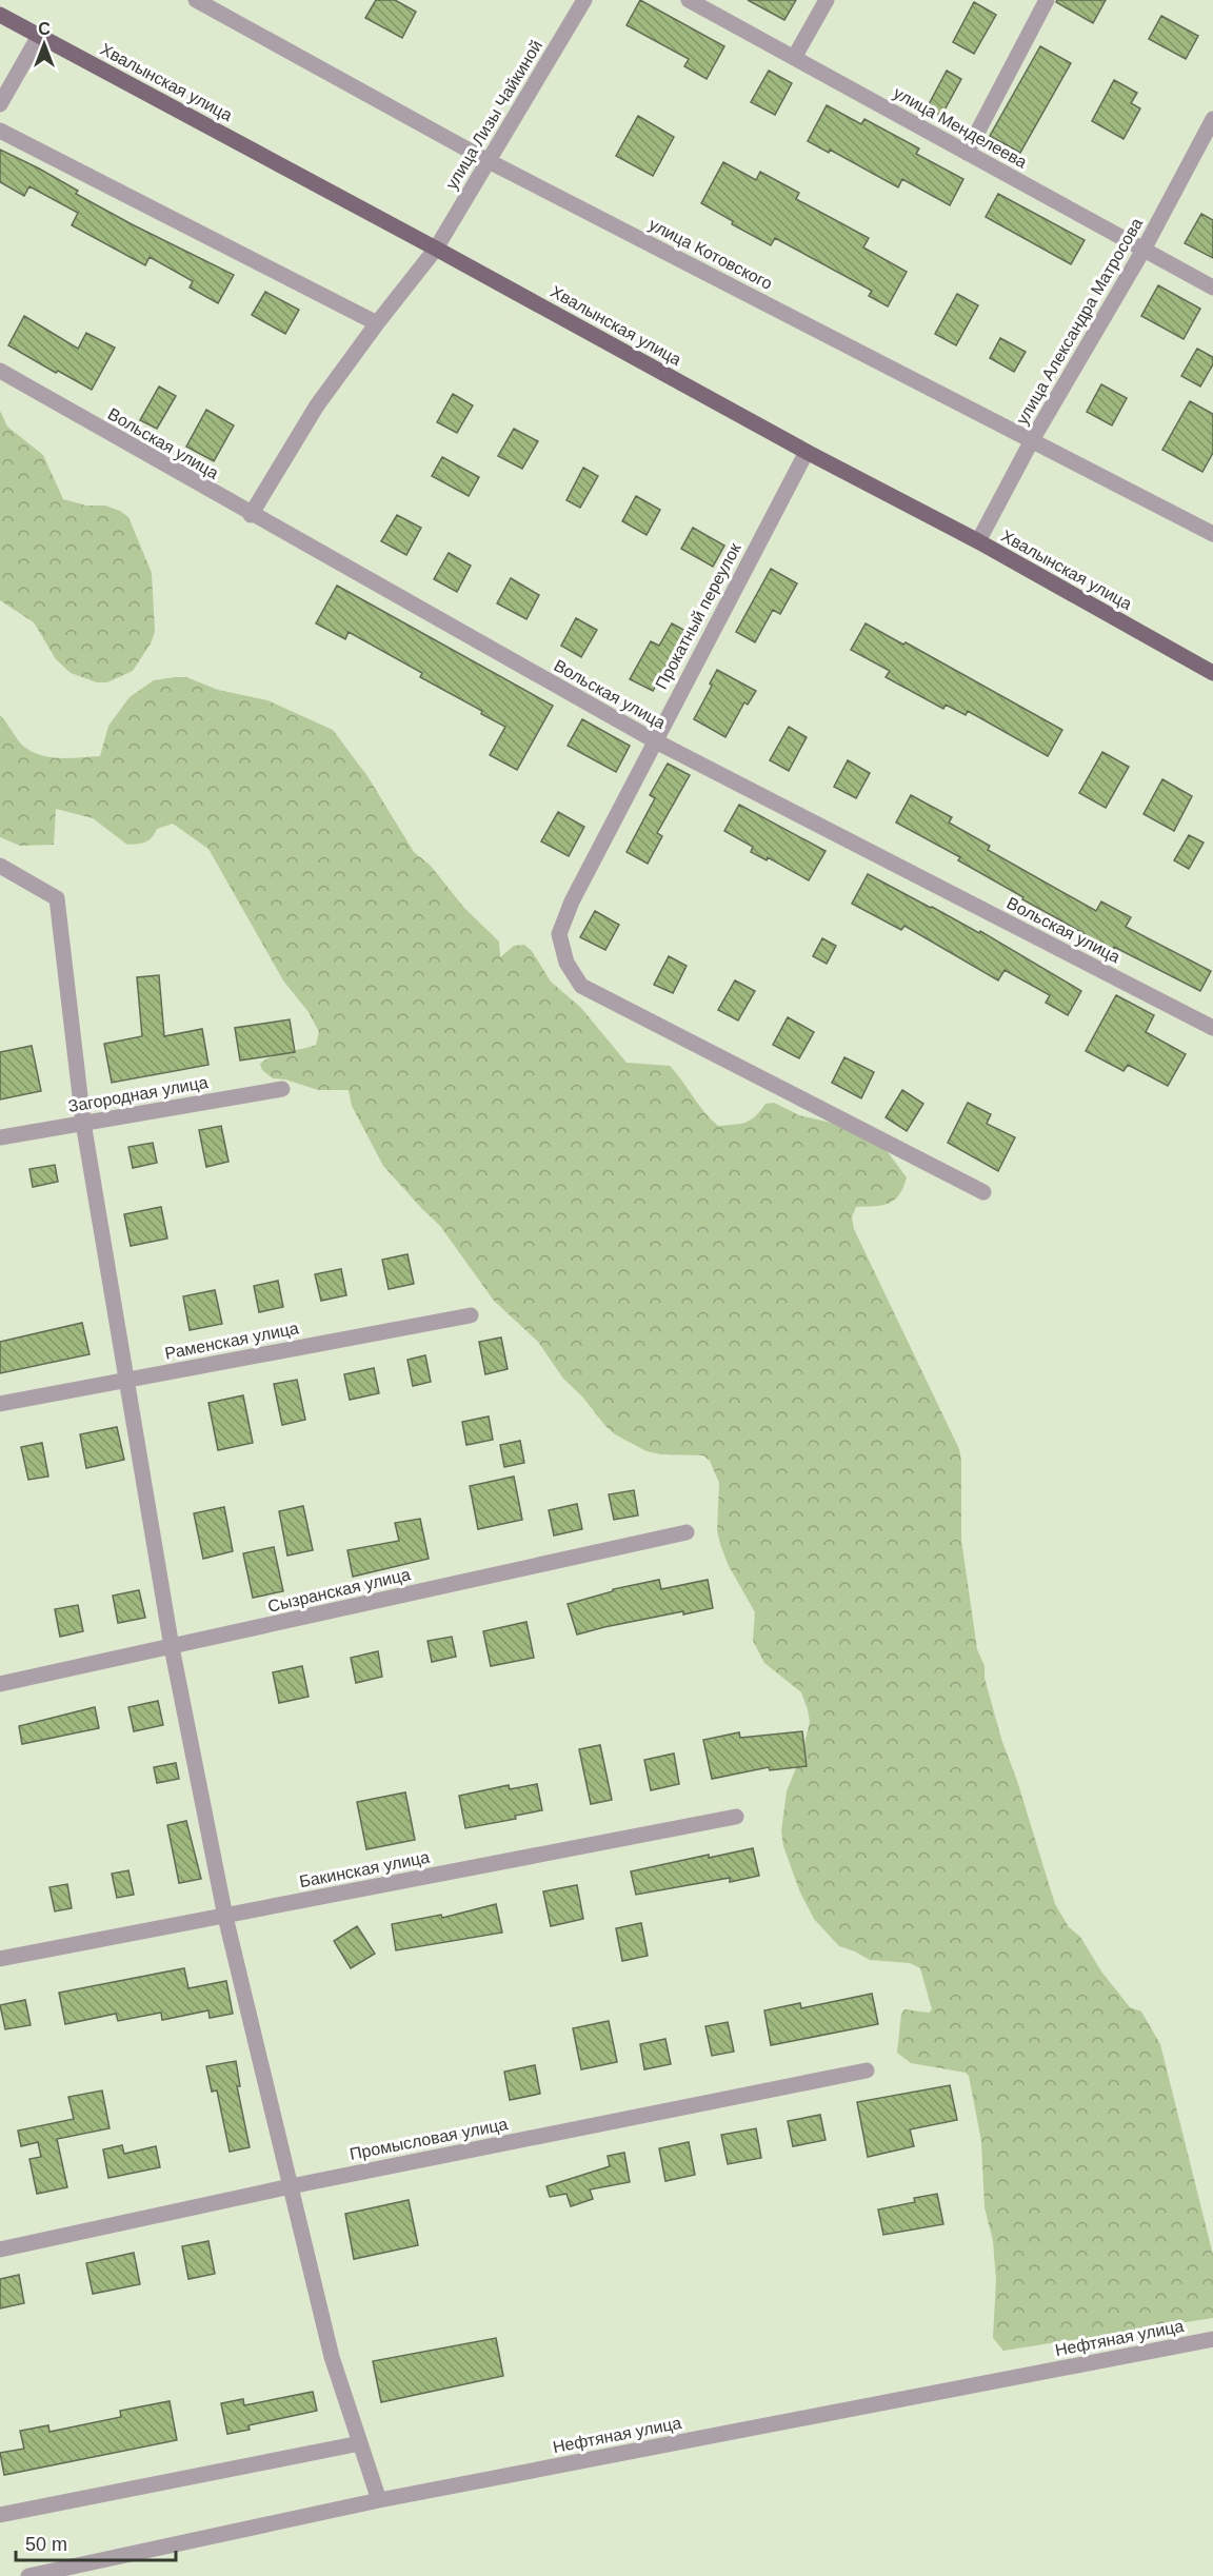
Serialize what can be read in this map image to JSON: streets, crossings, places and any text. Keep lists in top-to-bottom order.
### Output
{
  "streets": {
    "main road": ["Хвалынская улица"],
    "street": [
      "улица Лизы Чайкиной",
      "улица Менделеева",
      "улица Котовского",
      "улица Александра Матросова",
      "Вольская улица",
      "Прокатный переулок",
      "Загородная улица",
      "Раменская улица",
      "Сызранская улица",
      "Бакинская улица",
      "Промысловая улица",
      "Нефтяная улица"
    ]
  },
  "crossings": [
    ["Хвалынская улица", "улица Лизы Чайкиной"],
    ["Хвалынская улица", "улица Александра Матросова"],
    ["Хвалынская улица", "Прокатный переулок"],
    ["улица Лизы Чайкиной", "улица Котовского"],
    ["улица Лизы Чайкиной", "Вольская улица"],
    ["улица Менделеева", "улица Александра Матросова"],
    ["улица Котовского", "улица Александра Матросова"],
    ["Вольская улица", "Прокатный переулок"]
  ],
  "scale_bar": "50 m",
  "north": "top"
}
